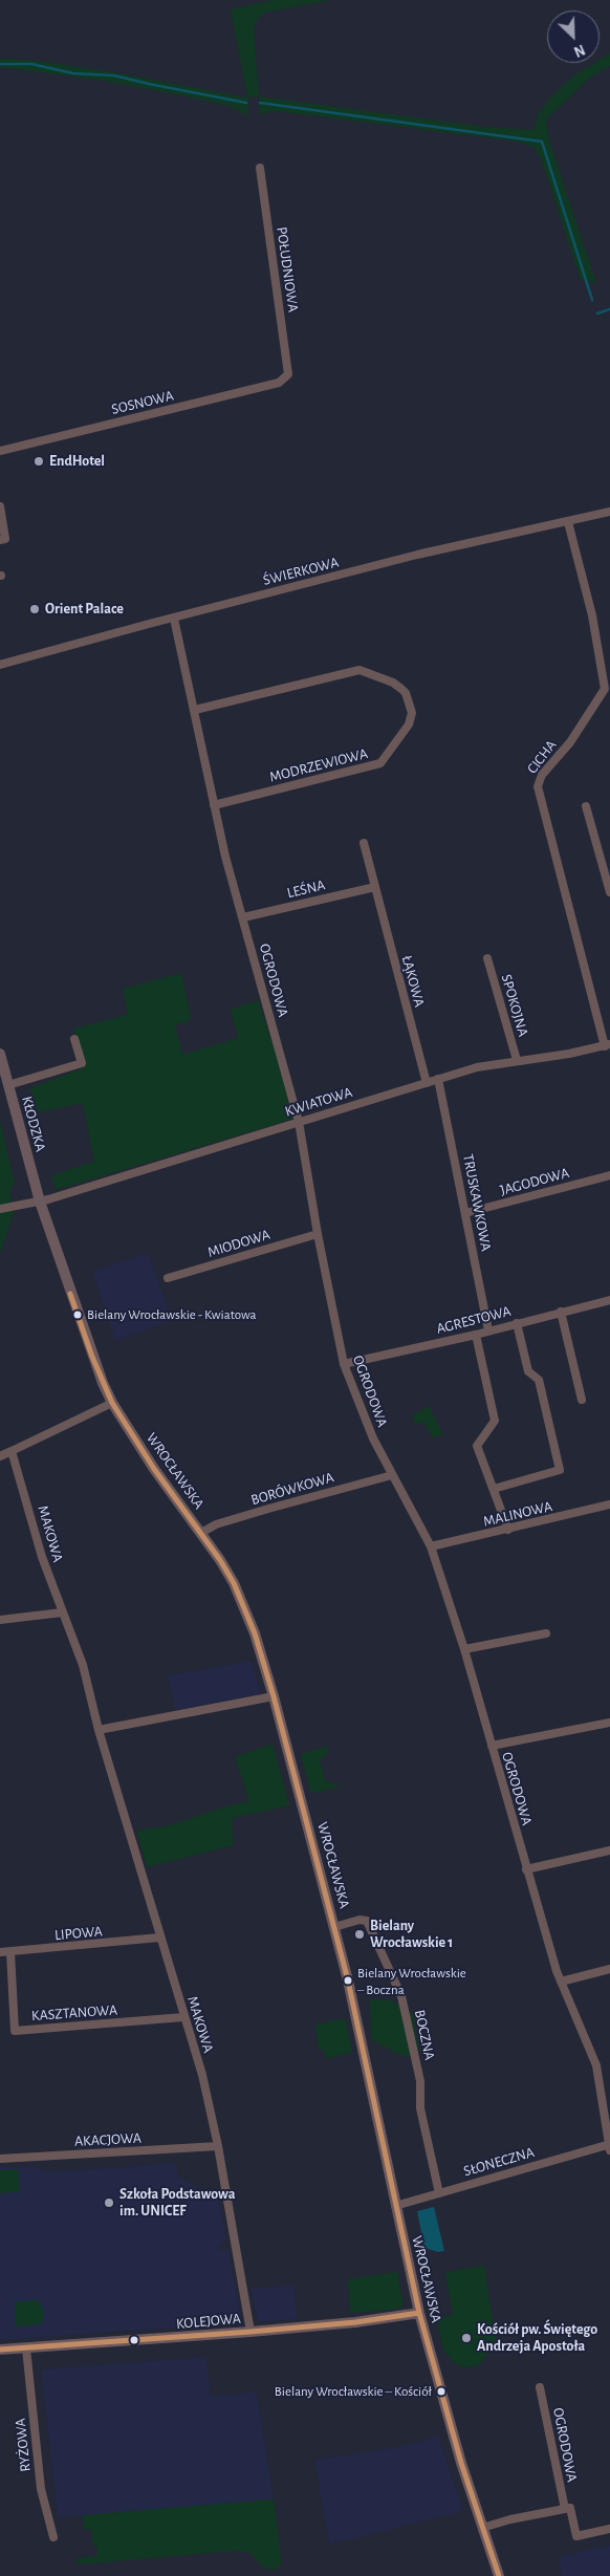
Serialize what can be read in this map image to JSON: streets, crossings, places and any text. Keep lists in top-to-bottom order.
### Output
{
  "streets": {
    "main road": ["KŁODZKA", "WROCŁAWSKA", "KOLEJOWA"],
    "street": [
      "POŁUDNIOWA",
      "SOSNOWA",
      "ŚWIERKOWA",
      "CICHA",
      "MODRZEWIOWA",
      "LEŚNA",
      "OGRODOWA",
      "ŁĄKOWA",
      "SPOKOJNA",
      "KWIATOWA",
      "JAGODOWA",
      "TRUSKAWKOWA",
      "MIODOWA",
      "AGRESTOWA",
      "BORÓWKOWA",
      "MALINOWA",
      "MAKOWA",
      "LIPOWA",
      "KASZTANOWA",
      "BOCZNA",
      "AKACJOWA",
      "SŁONECZNA",
      "RYŻOWA"
    ]
  },
  "crossings": [
    ["POŁUDNIOWA", "SOSNOWA"],
    ["ŚWIERKOWA", "CICHA"],
    ["ŚWIERKOWA", "OGRODOWA"],
    ["CICHA", "KWIATOWA"],
    ["MODRZEWIOWA", "OGRODOWA"],
    ["LEŚNA", "OGRODOWA"],
    ["LEŚNA", "ŁĄKOWA"],
    ["OGRODOWA", "KWIATOWA"],
    ["OGRODOWA", "MIODOWA"],
    ["OGRODOWA", "AGRESTOWA"],
    ["OGRODOWA", "BORÓWKOWA"],
    ["OGRODOWA", "MALINOWA"],
    ["OGRODOWA", "SŁONECZNA"],
    ["ŁĄKOWA", "KWIATOWA"],
    ["SPOKOJNA", "KWIATOWA"],
    ["KWIATOWA", "KŁODZKA"],
    ["KWIATOWA", "TRUSKAWKOWA"],
    ["KWIATOWA", "WROCŁAWSKA"],
    ["KŁODZKA", "WROCŁAWSKA"],
    ["JAGODOWA", "TRUSKAWKOWA"],
    ["TRUSKAWKOWA", "AGRESTOWA"],
    ["WROCŁAWSKA", "BORÓWKOWA"],
    ["WROCŁAWSKA", "BOCZNA"],
    ["WROCŁAWSKA", "SŁONECZNA"],
    ["WROCŁAWSKA", "KOLEJOWA"],
    ["MAKOWA", "LIPOWA"],
    ["MAKOWA", "KASZTANOWA"],
    ["MAKOWA", "AKACJOWA"],
    ["MAKOWA", "KOLEJOWA"],
    ["LIPOWA", "KASZTANOWA"],
    ["BOCZNA", "SŁONECZNA"],
    ["KOLEJOWA", "RYŻOWA"]
  ],
  "places": [
    "EndHotel",
    "Orient Palace",
    "Bielany Wrocławskie - Kwiatowa",
    "Bielany Wrocławskie 1",
    "Bielany Wrocławskie – Boczna",
    "Szkoła Podstawowa im. UNICEF",
    "Kościół pw. Świętego Andrzeja Apostoła",
    "Bielany Wrocławskie – Kościół"
  ],
  "north": "bottom right"
}
